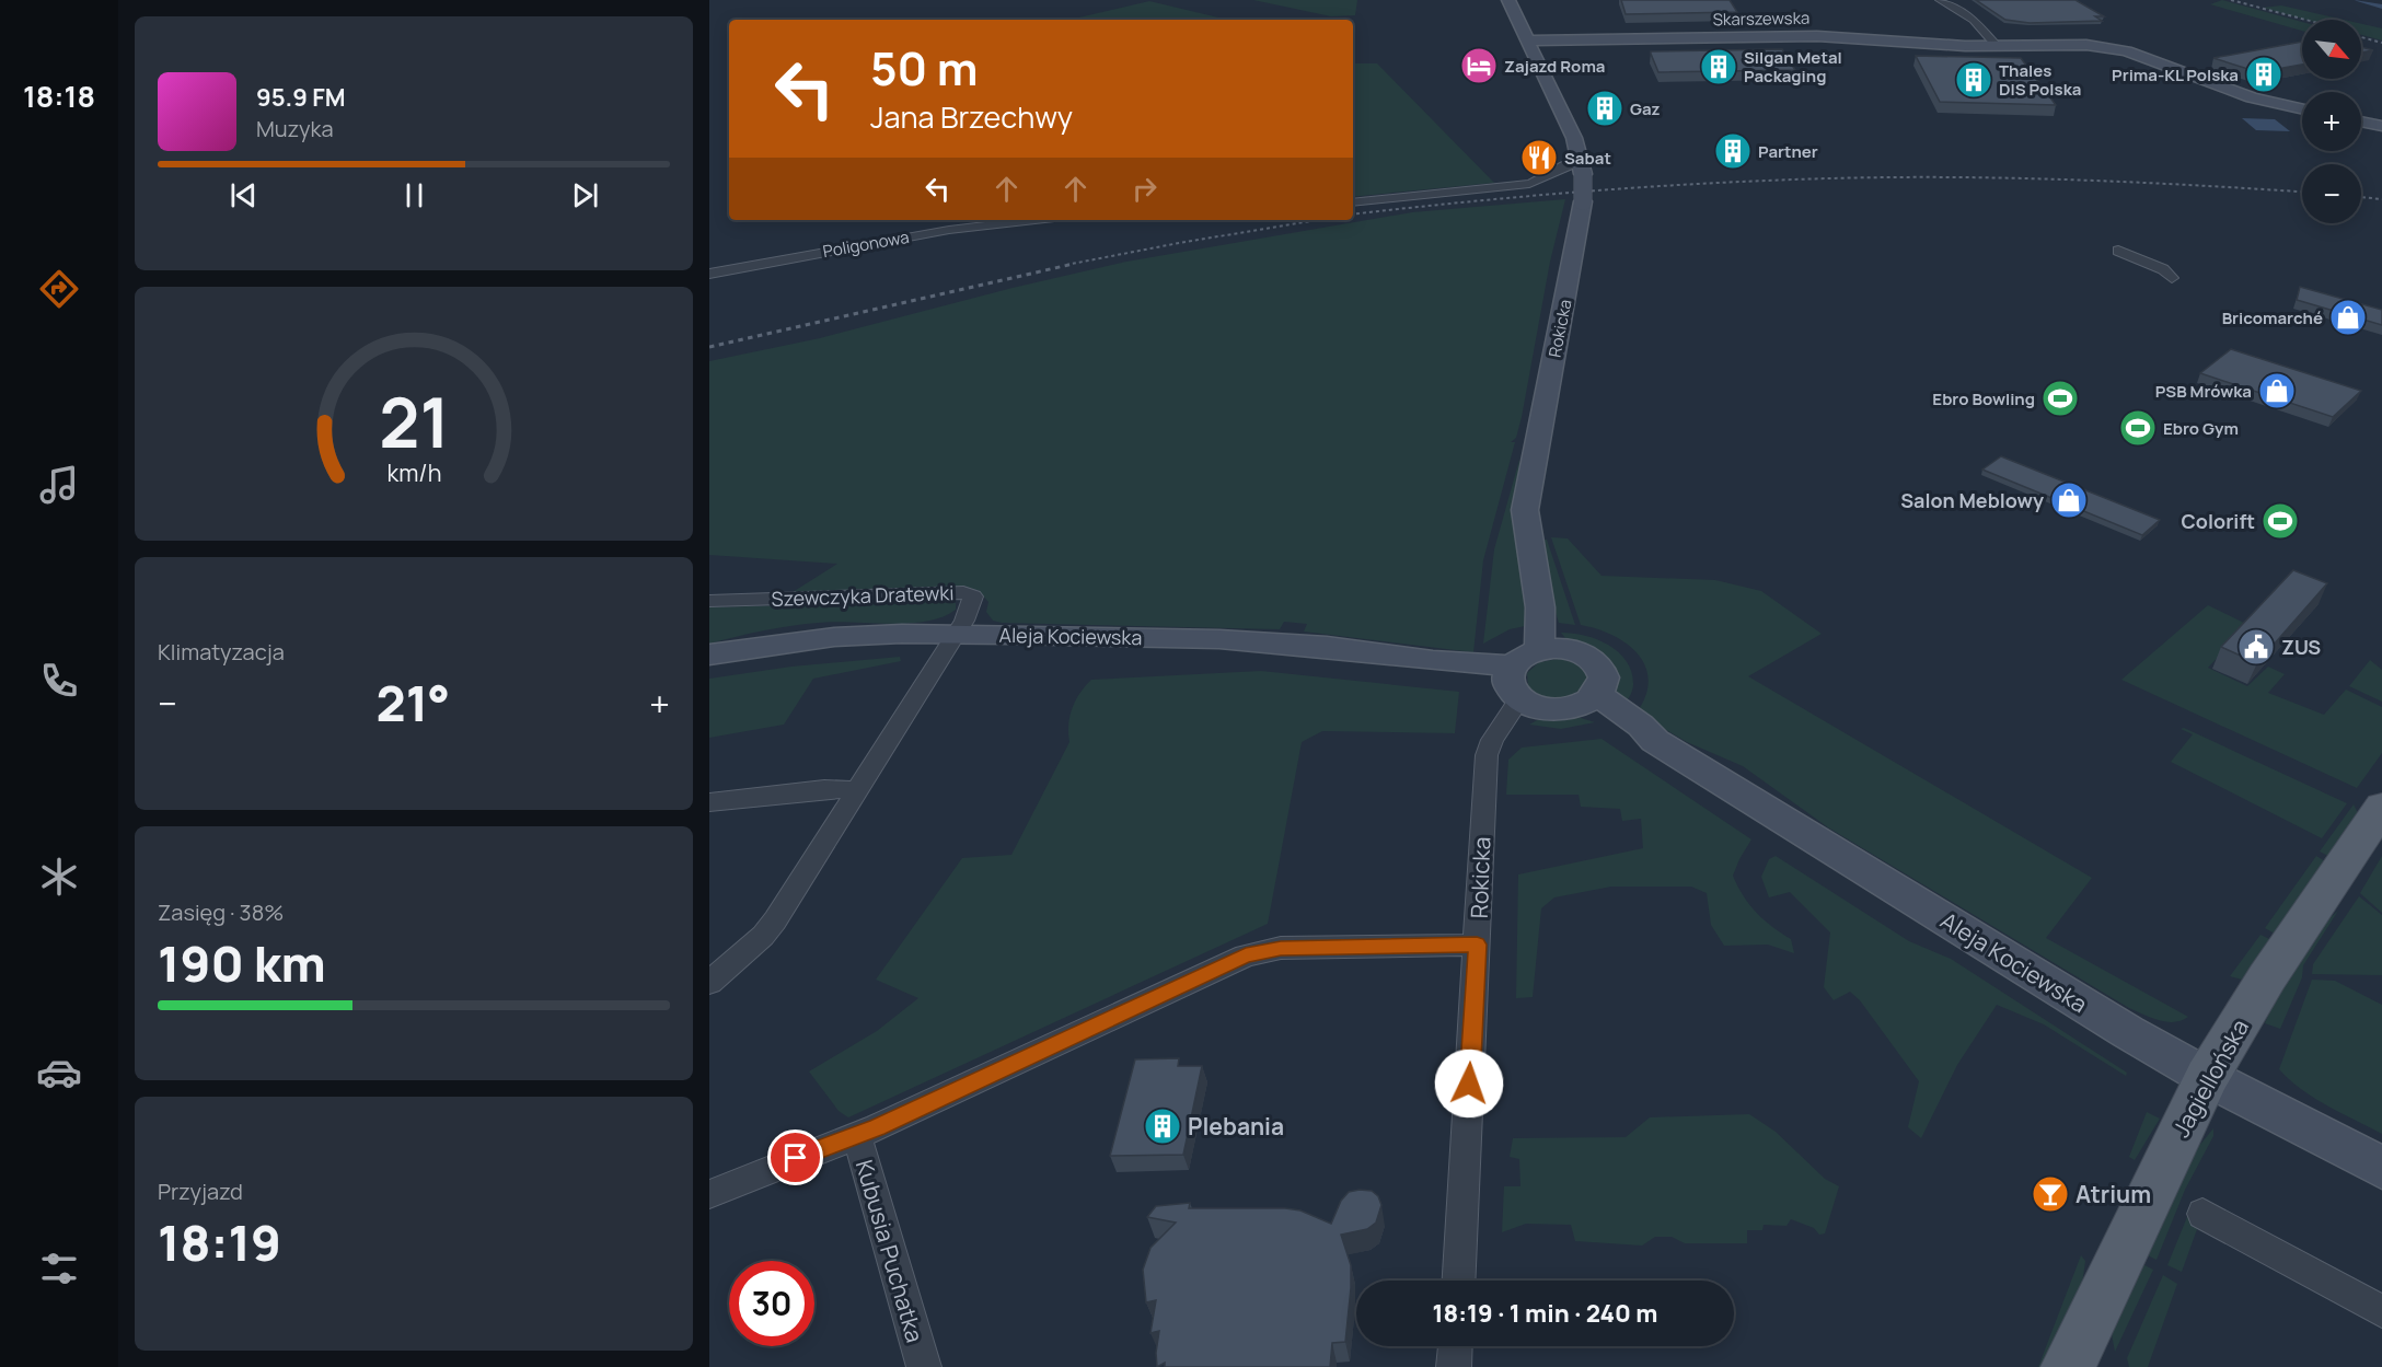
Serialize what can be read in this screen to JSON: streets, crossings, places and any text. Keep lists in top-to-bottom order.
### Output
{
  "streets": {
    "main road": ["Jagiellońska"],
    "street": [
      "Skarszewska",
      "Poligonowa",
      "Rokicka",
      "Szewczyka Dratewki",
      "Aleja Kociewska",
      "Kubusia Puchatka"
    ]
  },
  "crossings": [
    ["Skarszewska", "Rokicka"],
    ["Rokicka", "Aleja Kociewska"],
    ["Szewczyka Dratewki", "Aleja Kociewska"],
    ["Aleja Kociewska", "Jagiellońska"]
  ],
  "places": {
    "hotel": ["Zajazd Roma"],
    "building": [
      "Silgan Metal Packaging",
      "Prima-KL Polska",
      "Thales DIS Polska",
      "Gaz",
      "Partner",
      "Plebania"
    ],
    "restaurant": ["Sabat"],
    "shop": ["Bricomarché", "PSB Mrówka", "Salon Meblowy"],
    "sports": ["Ebro Bowling", "Ebro Gym", "Colorift"],
    "public building": ["ZUS"],
    "bar": ["Atrium"]
  },
  "north": "bottom right",
  "page": {
    "tabs": "18:18",
    "map_buttons": ["+", "−"],
    "turn": ["50 m", "Jana Brzechwy"],
    "song": ["95.9 FM", "Muzyka"],
    "tile": [
      "Klimatyzacja",
      ["Zasięg · 38%", "190 km"],
      ["Przyjazd", "18:19"]
    ],
    "heat": ["−", "21°", "+"],
    "limit": "30",
    "trip": "18:19 · 1 min · 240 m",
    "gauge": ["21", "km/h"]
  }
}
